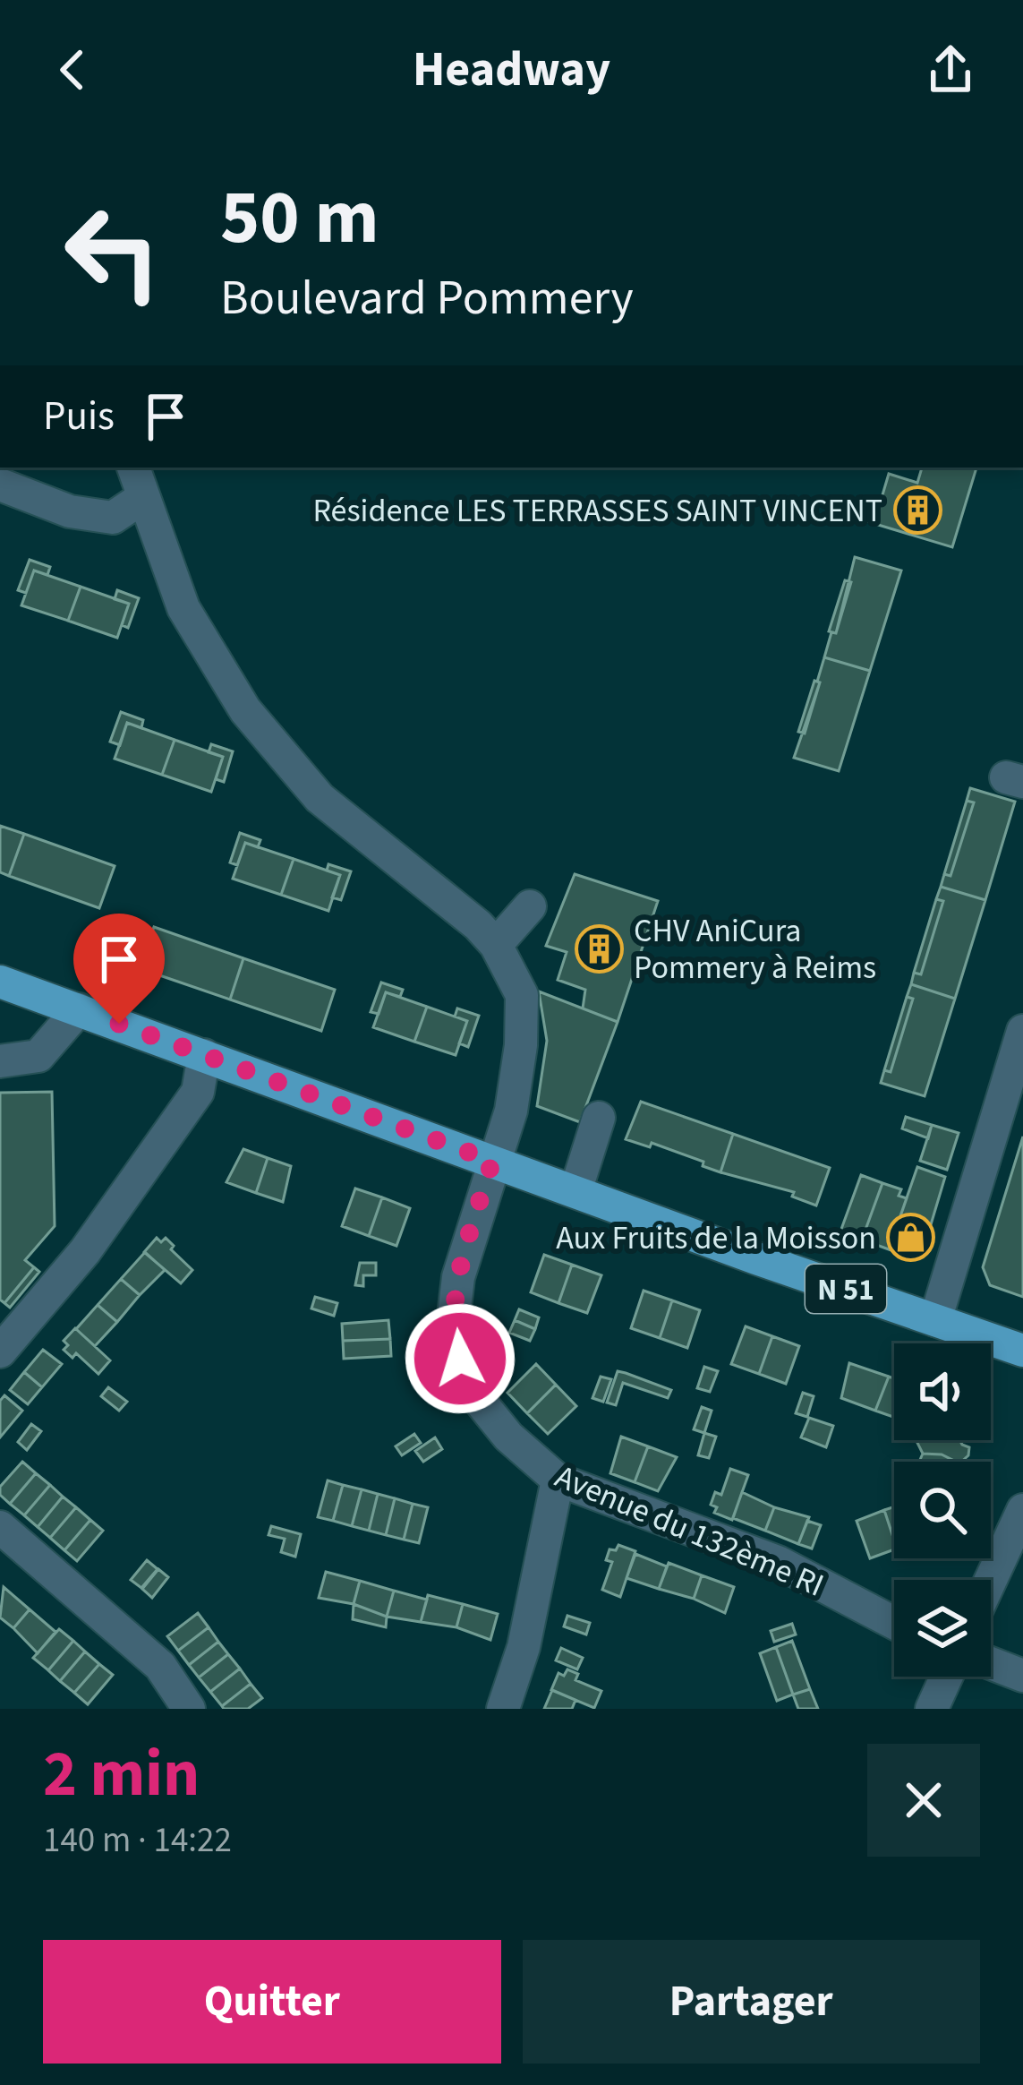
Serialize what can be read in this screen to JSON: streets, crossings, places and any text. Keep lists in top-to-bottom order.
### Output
{
  "streets": {
    "main road": ["N 51"],
    "street": ["Avenue du 132ème RI"]
  },
  "crossings": [
    ["N 51", "Avenue du 132ème RI"]
  ],
  "places": {
    "building": ["Résidence LES TERRASSES SAINT VINCENT", "CHV AniCura Pommery à Reims"],
    "shop": ["Aux Fruits de la Moisson"]
  },
  "page": {
    "header": "Headway",
    "turn": ["50 m", "Boulevard Pommery"],
    "then": "Puis",
    "heading": ["2 min", "140 m · 14:22"],
    "buttons": ["Quitter", "Partager"]
  }
}
